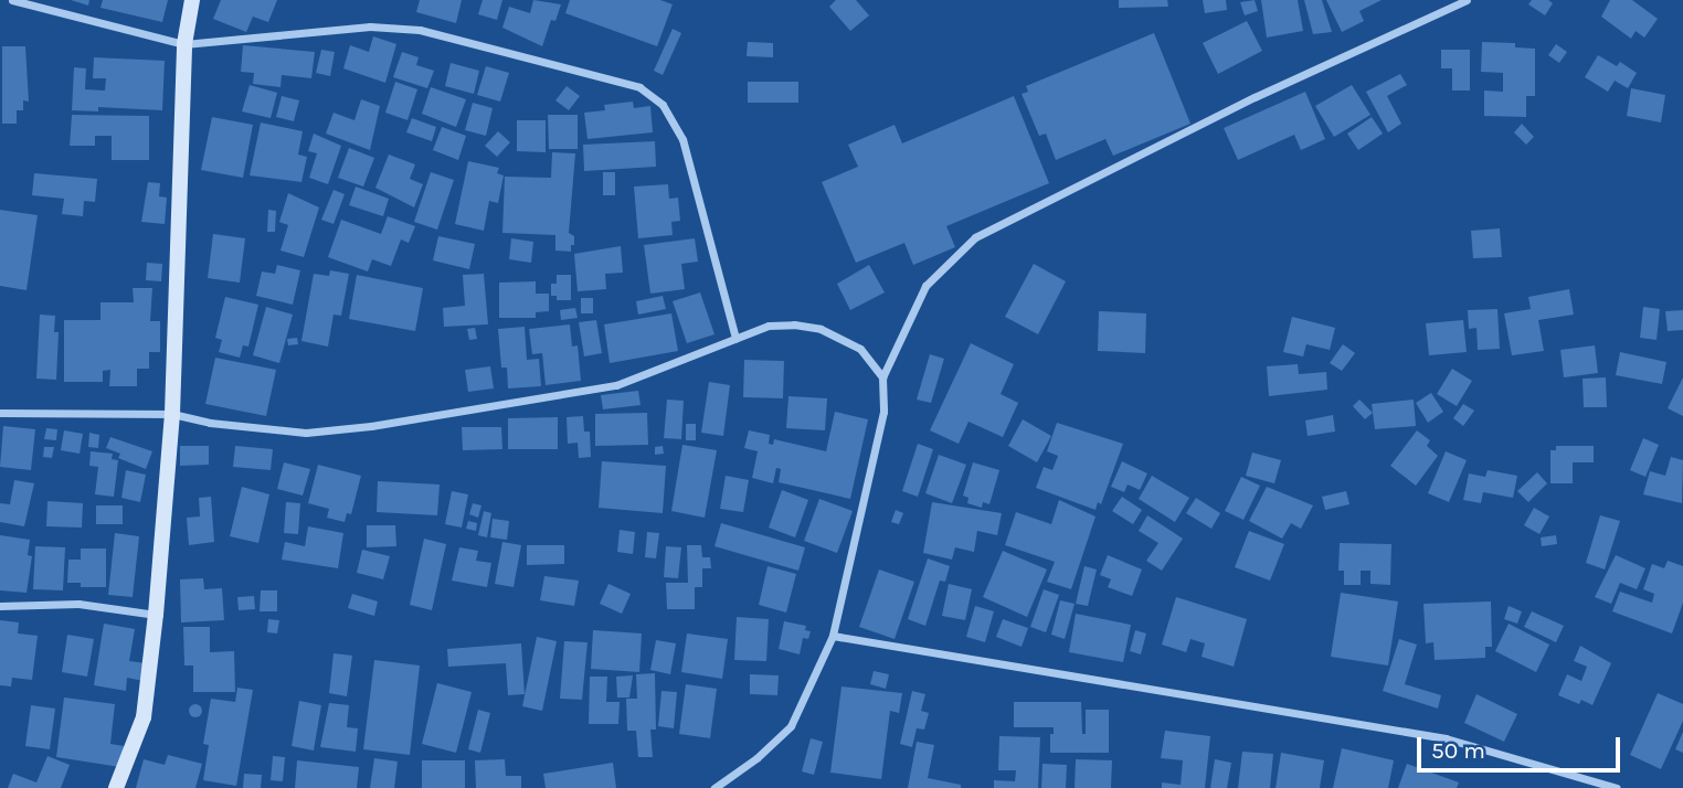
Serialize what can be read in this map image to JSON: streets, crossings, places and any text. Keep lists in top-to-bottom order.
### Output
{
  "scale_bar": "50 m"
}
